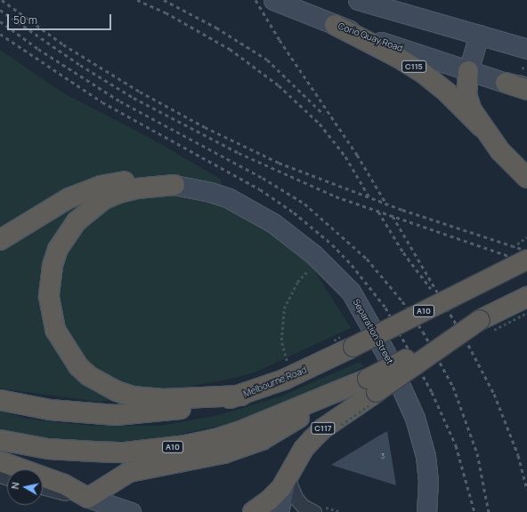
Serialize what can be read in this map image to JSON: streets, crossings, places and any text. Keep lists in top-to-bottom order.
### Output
{
  "streets": {
    "highway": [
      "C115",
      "A10",
      "Melbourne Road",
      "C117"
    ],
    "main road": ["Corio Quay Road", "Separation Street"]
  },
  "crossings": [
    ["Corio Quay Road", "C115"],
    ["A10", "C117"]
  ],
  "house_numbers": ["3"],
  "scale_bar": "50 m",
  "north": "left"
}
